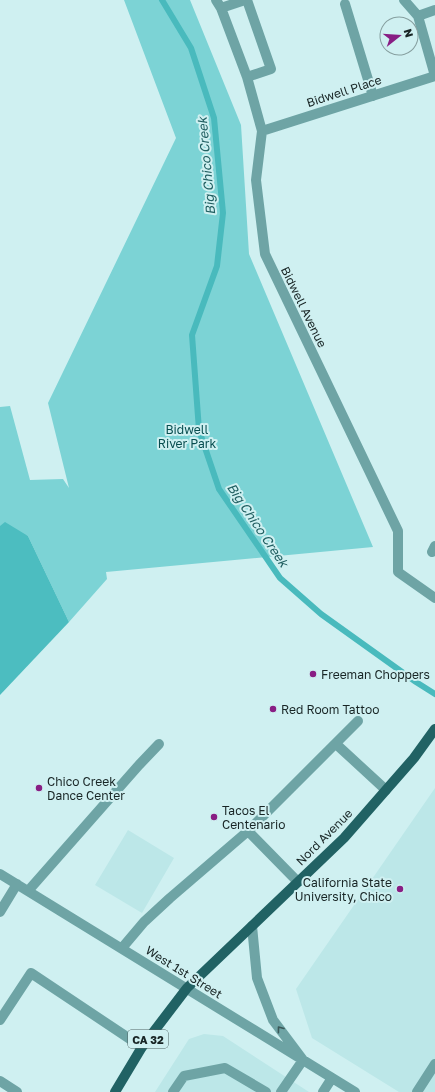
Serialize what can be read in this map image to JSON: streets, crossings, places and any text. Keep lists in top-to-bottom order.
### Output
{
  "streets": {
    "main road": ["Nord Avenue", "CA 32"],
    "street": ["Bidwell Place", "Bidwell Avenue", "West 1st Street"]
  },
  "crossings": [
    ["Bidwell Place", "Bidwell Avenue"],
    ["Nord Avenue", "West 1st Street"],
    ["Nord Avenue", "CA 32"],
    ["West 1st Street", "CA 32"]
  ],
  "water": ["Big Chico Creek"],
  "parks": ["Bidwell River Park"],
  "places": [
    "Freeman Choppers",
    "Red Room Tattoo",
    "Chico Creek Dance Center",
    "Tacos El Centenario",
    "California State University, Chico"
  ],
  "north": "right"
}
